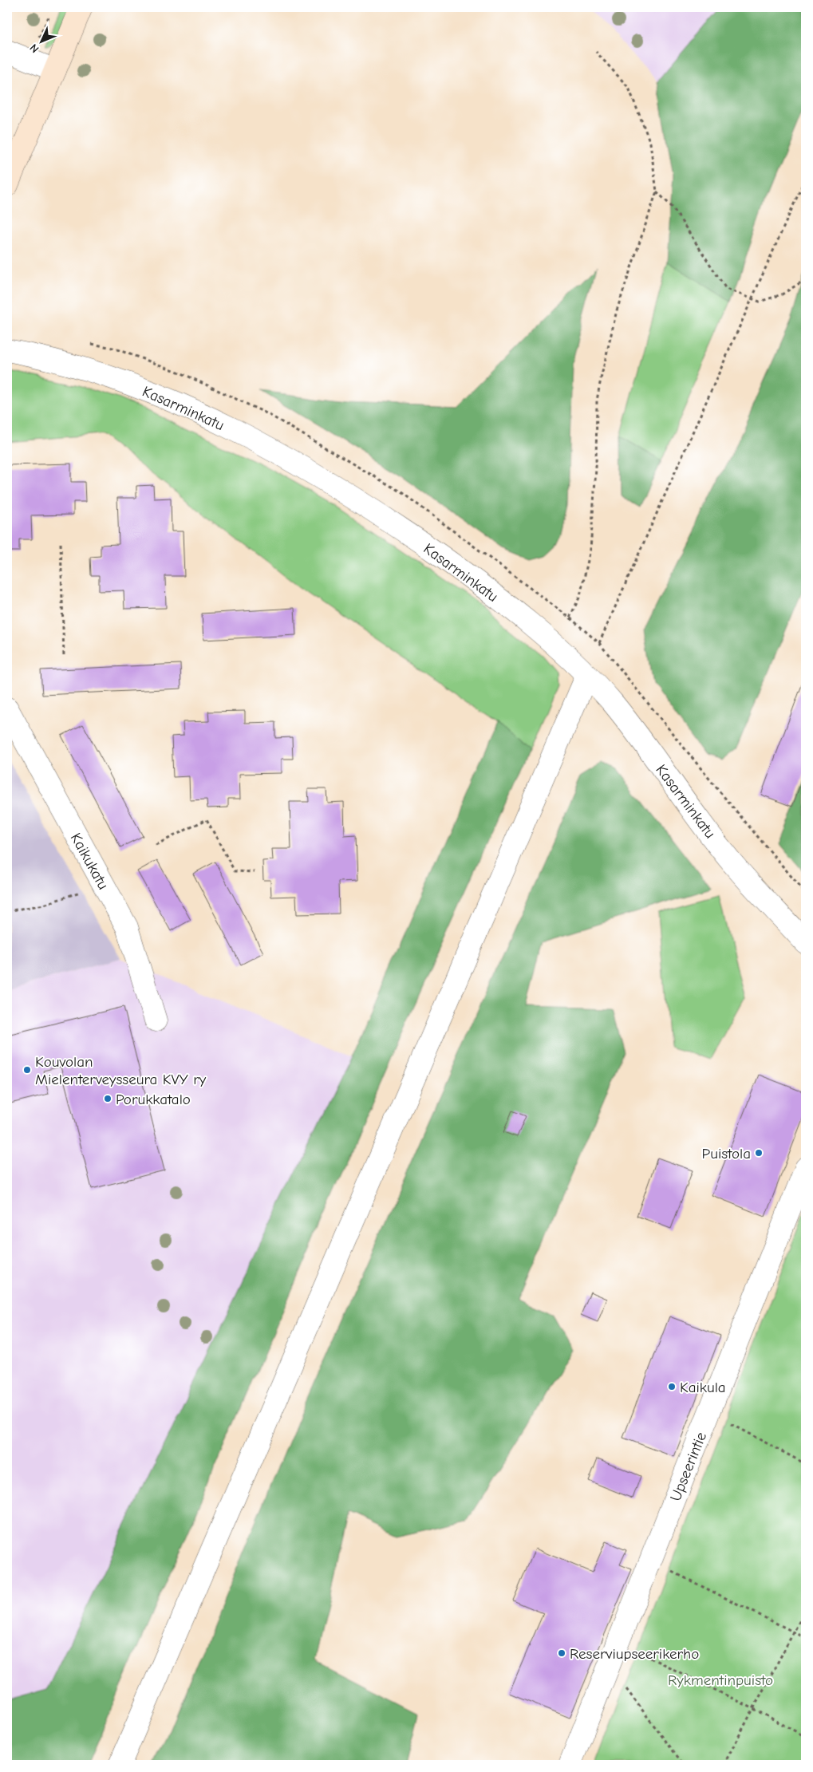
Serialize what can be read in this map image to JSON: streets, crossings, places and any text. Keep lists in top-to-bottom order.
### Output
{
  "streets": {
    "street": ["Kasarminkatu", "Kaikukatu", "Upseerintie"]
  },
  "parks": ["Rykmentinpuisto"],
  "places": [
    "Kouvolan Mielenterveysseura KVY ry",
    "Porukkatalo",
    "Puistola",
    "Kaikula",
    "Reserviupseerikerho"
  ],
  "north": "bottom left"
}
